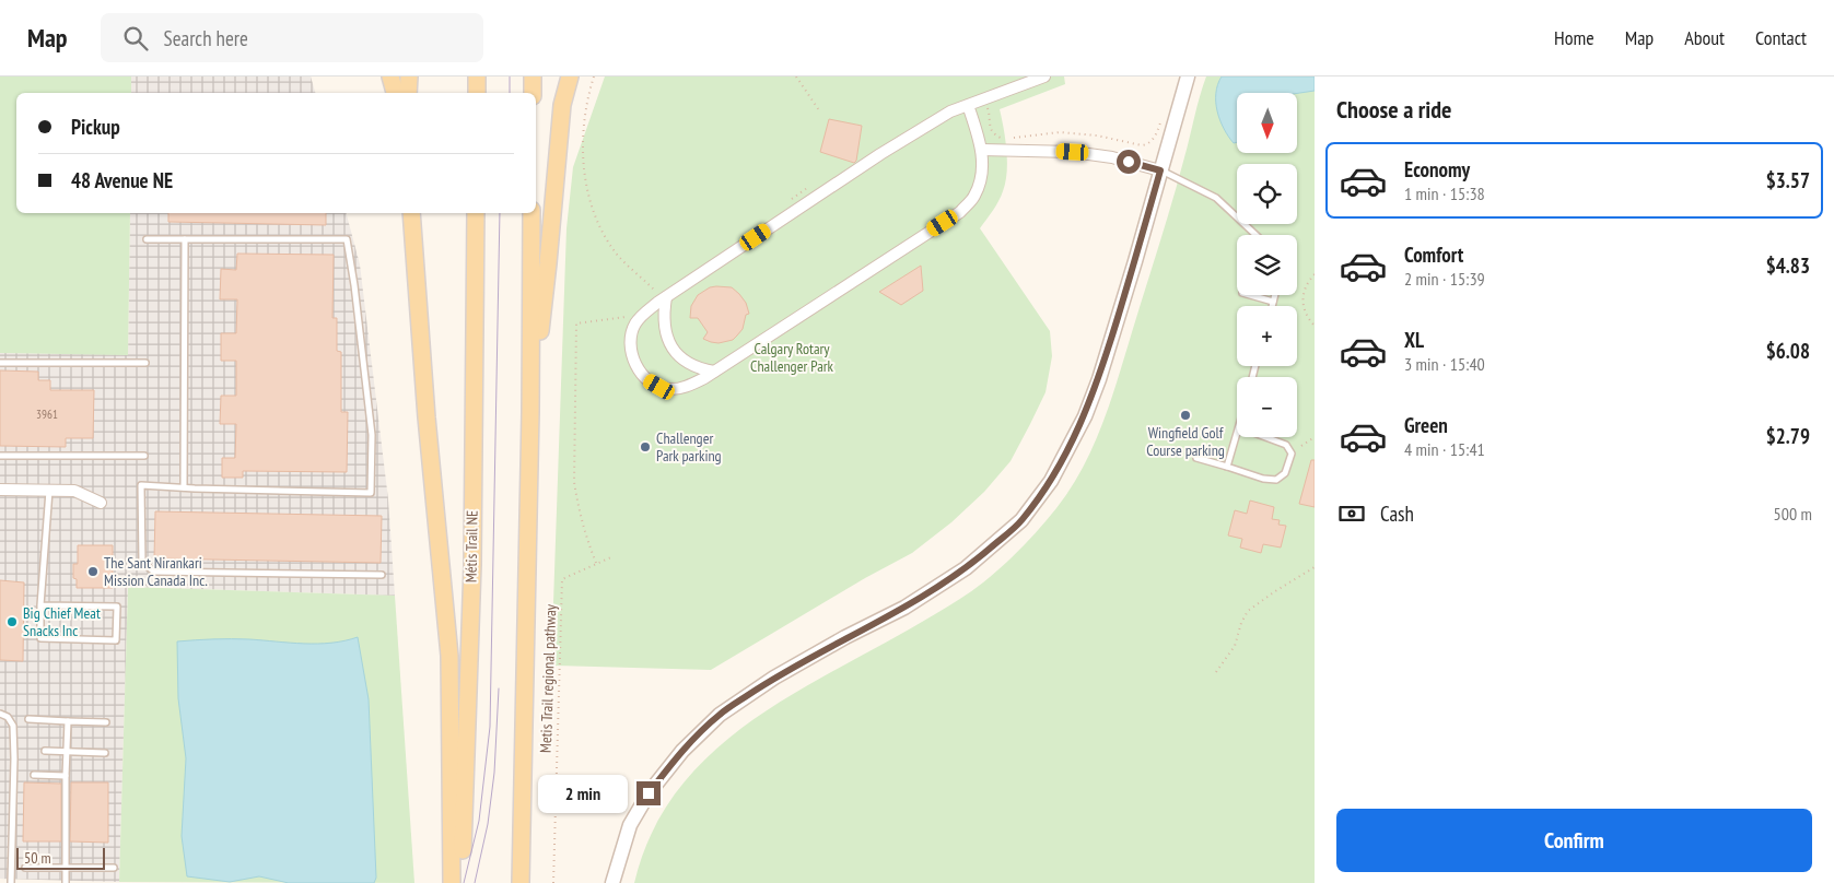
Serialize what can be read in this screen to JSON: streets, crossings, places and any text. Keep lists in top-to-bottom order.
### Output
{
  "streets": {
    "main road": ["Métis Trail NE"],
    "path": ["Metis Trail regional pathway"]
  },
  "parks": ["Calgary Rotary Challenger Park"],
  "places": [
    "Wingfield Golf Course parking",
    "Challenger Park parking",
    "The Sant Nirankari Mission Canada Inc.",
    "Big Chief Meat Snacks Inc"
  ],
  "house_numbers": ["3961"],
  "scale_bar": "50 m",
  "north": "bottom",
  "page": {
    "header": "Map",
    "search": "Search here",
    "nav": [
      "Home",
      "Map",
      "About",
      "Contact"
    ],
    "heading": "Choose a ride",
    "map_buttons": ["+", "−"],
    "banner": ["Pickup", "48 Avenue NE"],
    "list": [
      {
        "name": "Economy",
        "note": "1 min · 15:38",
        "value": "$3.57"
      },
      {
        "name": "Comfort",
        "note": "2 min · 15:39",
        "value": "$4.83"
      },
      {
        "name": "XL",
        "note": "3 min · 15:40",
        "value": "$6.08"
      },
      {
        "name": "Green",
        "note": "4 min · 15:41",
        "value": "$2.79"
      }
    ],
    "pay": ["Cash", "500 m"],
    "bubble": "2 min",
    "buttons": "Confirm",
    "scale": "50 m"
  }
}
